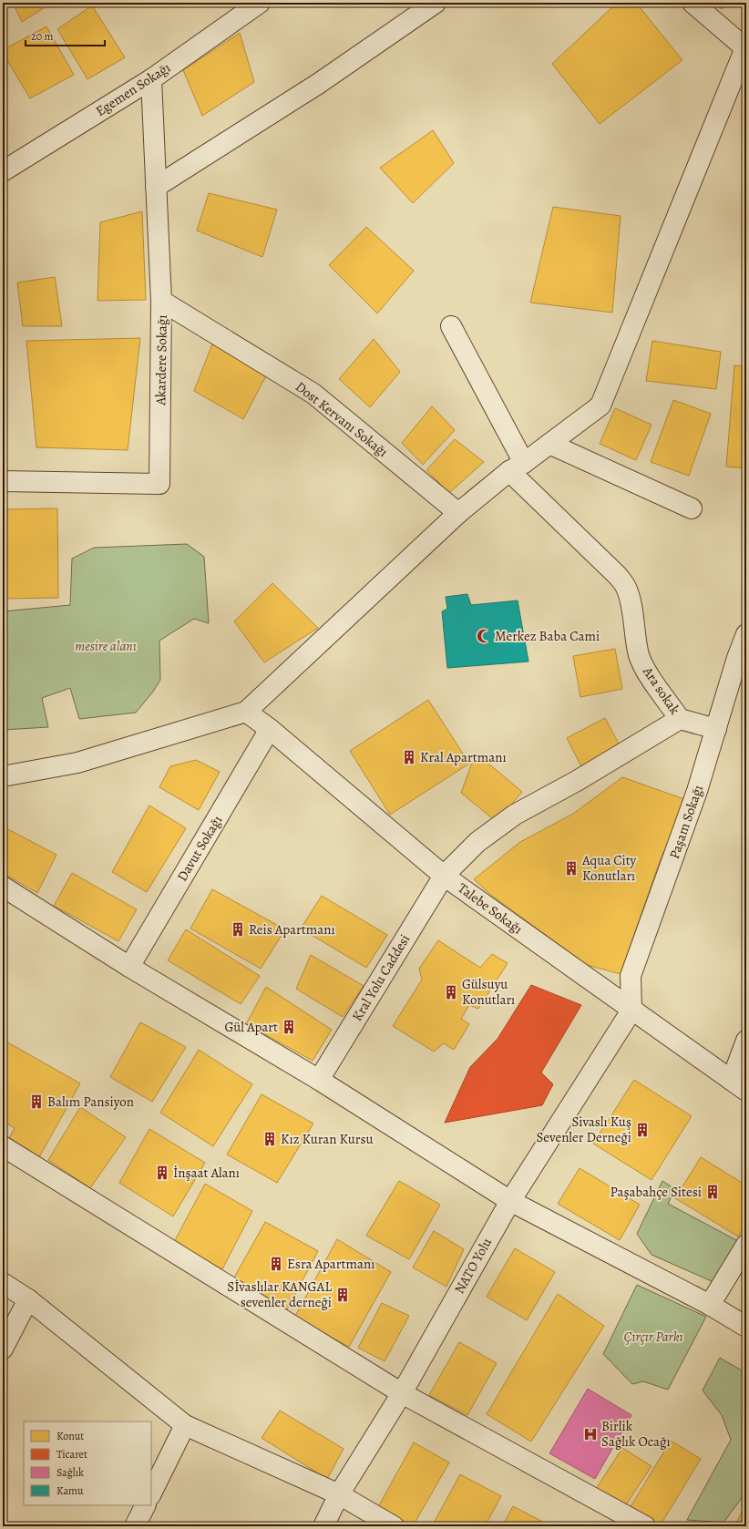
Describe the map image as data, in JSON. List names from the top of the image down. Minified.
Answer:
{"streets":{"street":["Egemen Sokağı","Akardere Sokağı","Dost Kervanı Sokağı","Ara sokak","Paşam Sokağı","Davut Sokağı","Talebe Sokağı","Kral Yolu Caddesi","NATO Yolu"]},"crossings":[["Egemen Sokağı","Akardere Sokağı"],["Akardere Sokağı","Dost Kervanı Sokağı"],["Ara sokak","Talebe Sokağı"],["Ara sokak","Kral Yolu Caddesi"],["Paşam Sokağı","Talebe Sokağı"],["Paşam Sokağı","NATO Yolu"],["Davut Sokağı","Talebe Sokağı"],["Talebe Sokağı","Kral Yolu Caddesi"],["Talebe Sokağı","NATO Yolu"]],"parks":["mesire alanı","Çırçır Parkı"],"places":{"mosque":["Merkez Baba Cami"],"building":["Kral Apartmanı","Aqua City Konutları","Reis Apartmanı","Gülsuyu Konutları","Gül Apart","Balım Pansiyon","Sivaslı Kuş Sevenler Derneği","Kız Kuran Kursu","İnşaat Alanı","Paşabahçe Sitesi","Esra Apartmanı","Sİvaslılar KANGAL sevenler derneği"],"hospital":["Birlik Sağlık Ocağı"]},"legend":["Konut","Ticaret","Sağlık","Kamu"],"scale_bar":"20 m"}
